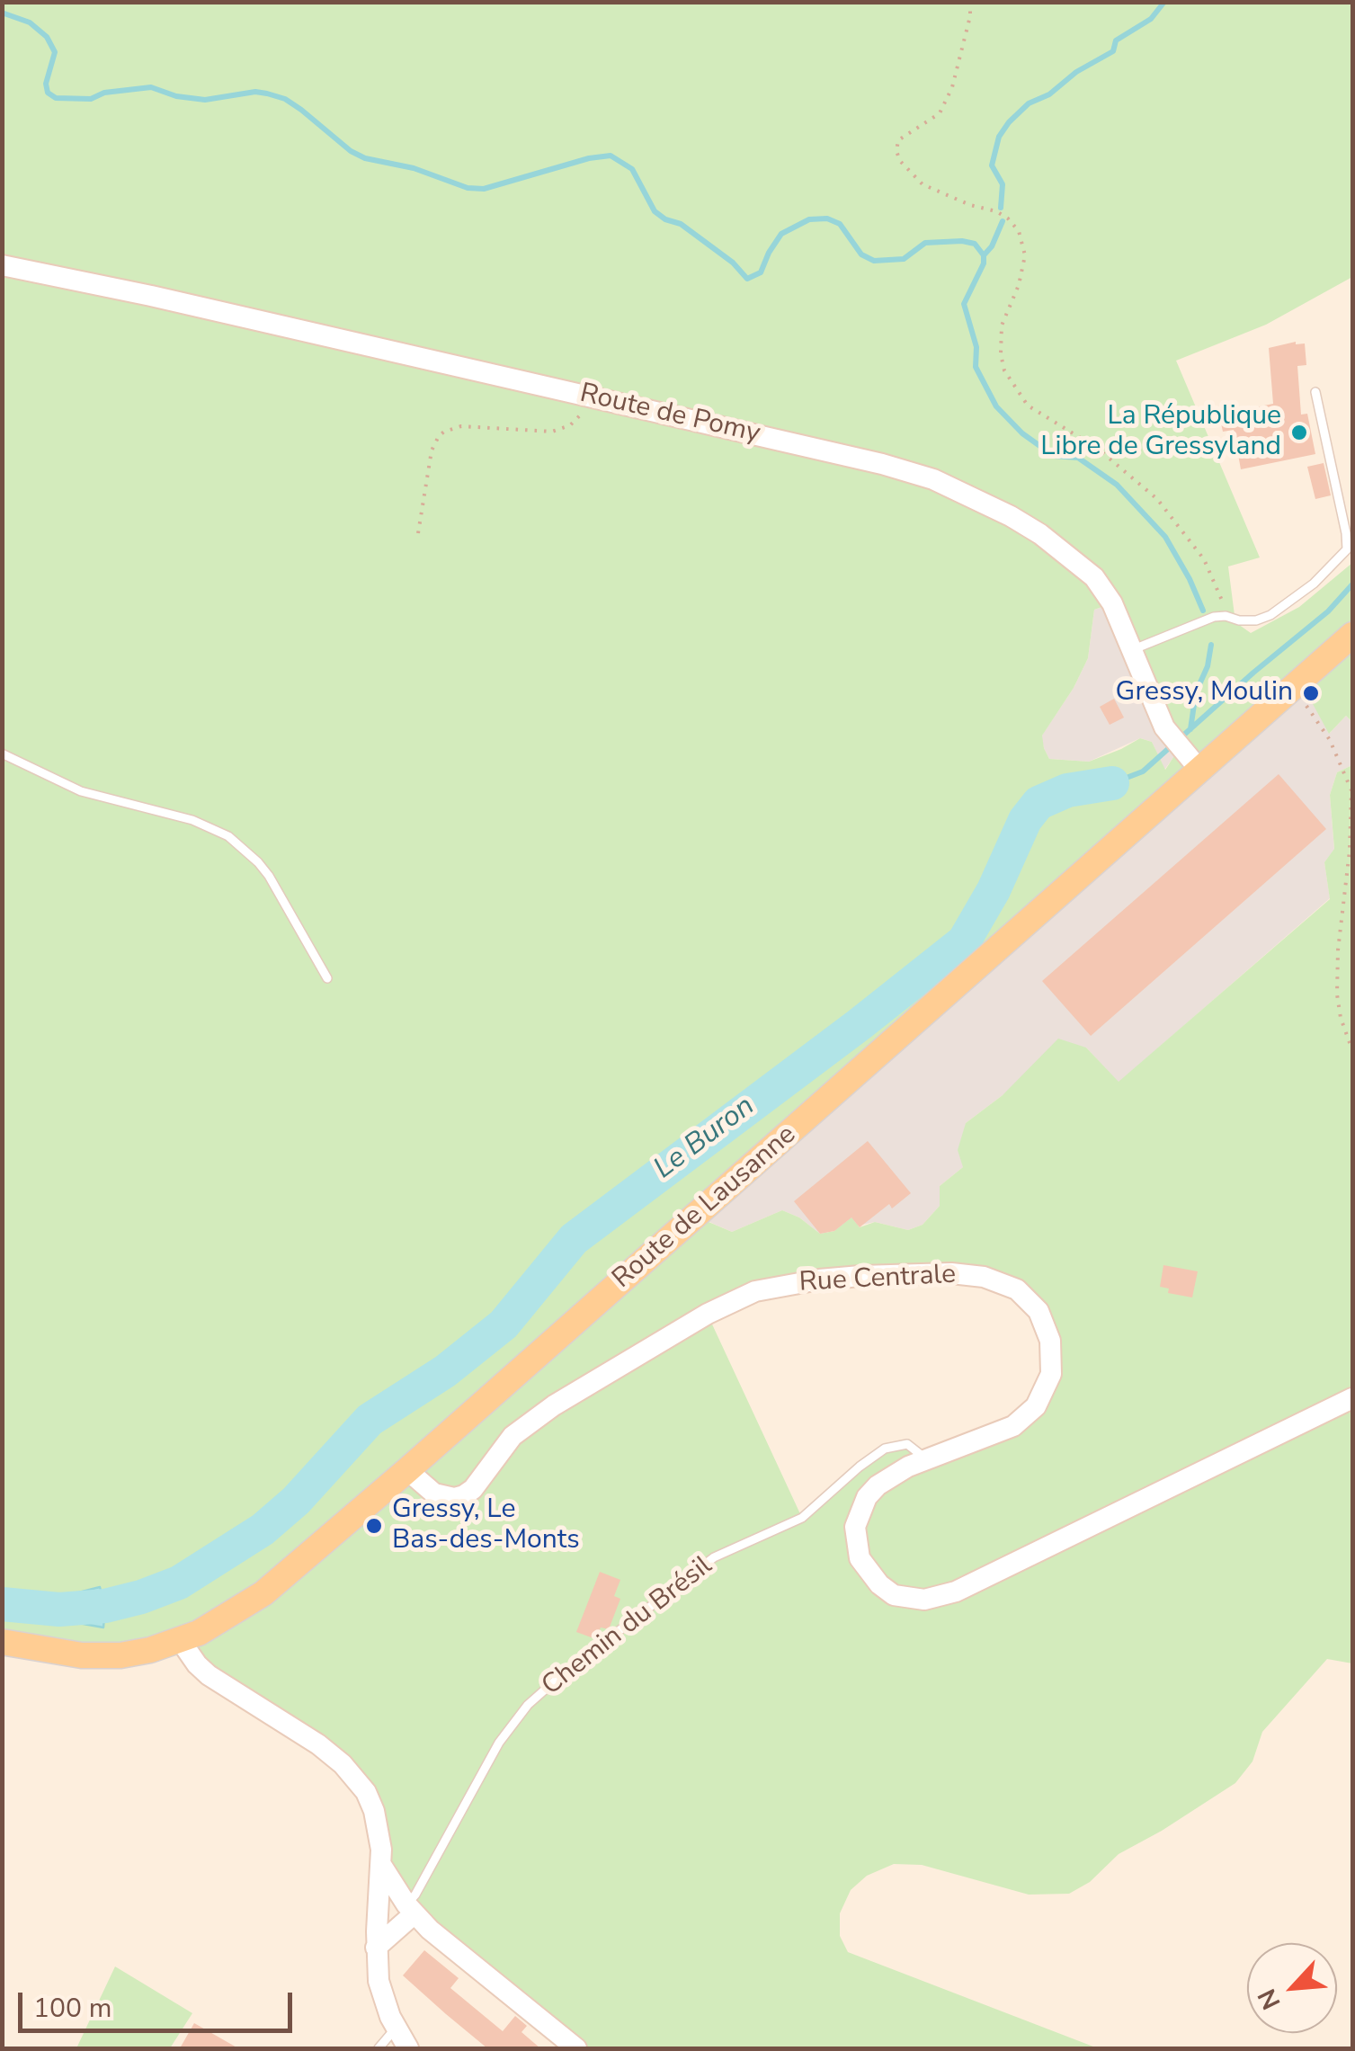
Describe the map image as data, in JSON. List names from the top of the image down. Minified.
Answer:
{"streets":{"main road":["Route de Lausanne"],"street":["Route de Pomy","Rue Centrale"],"lane":["Chemin du Brésil"]},"crossings":[["Route de Pomy","Route de Lausanne"],["Route de Lausanne","Rue Centrale"],["Rue Centrale","Chemin du Brésil"]],"water":["Le Buron"],"places":["La République Libre de Gressyland","Gressy, Moulin","Gressy, Le Bas-des-Monts"],"scale_bar":"100 m","north":"bottom left"}
